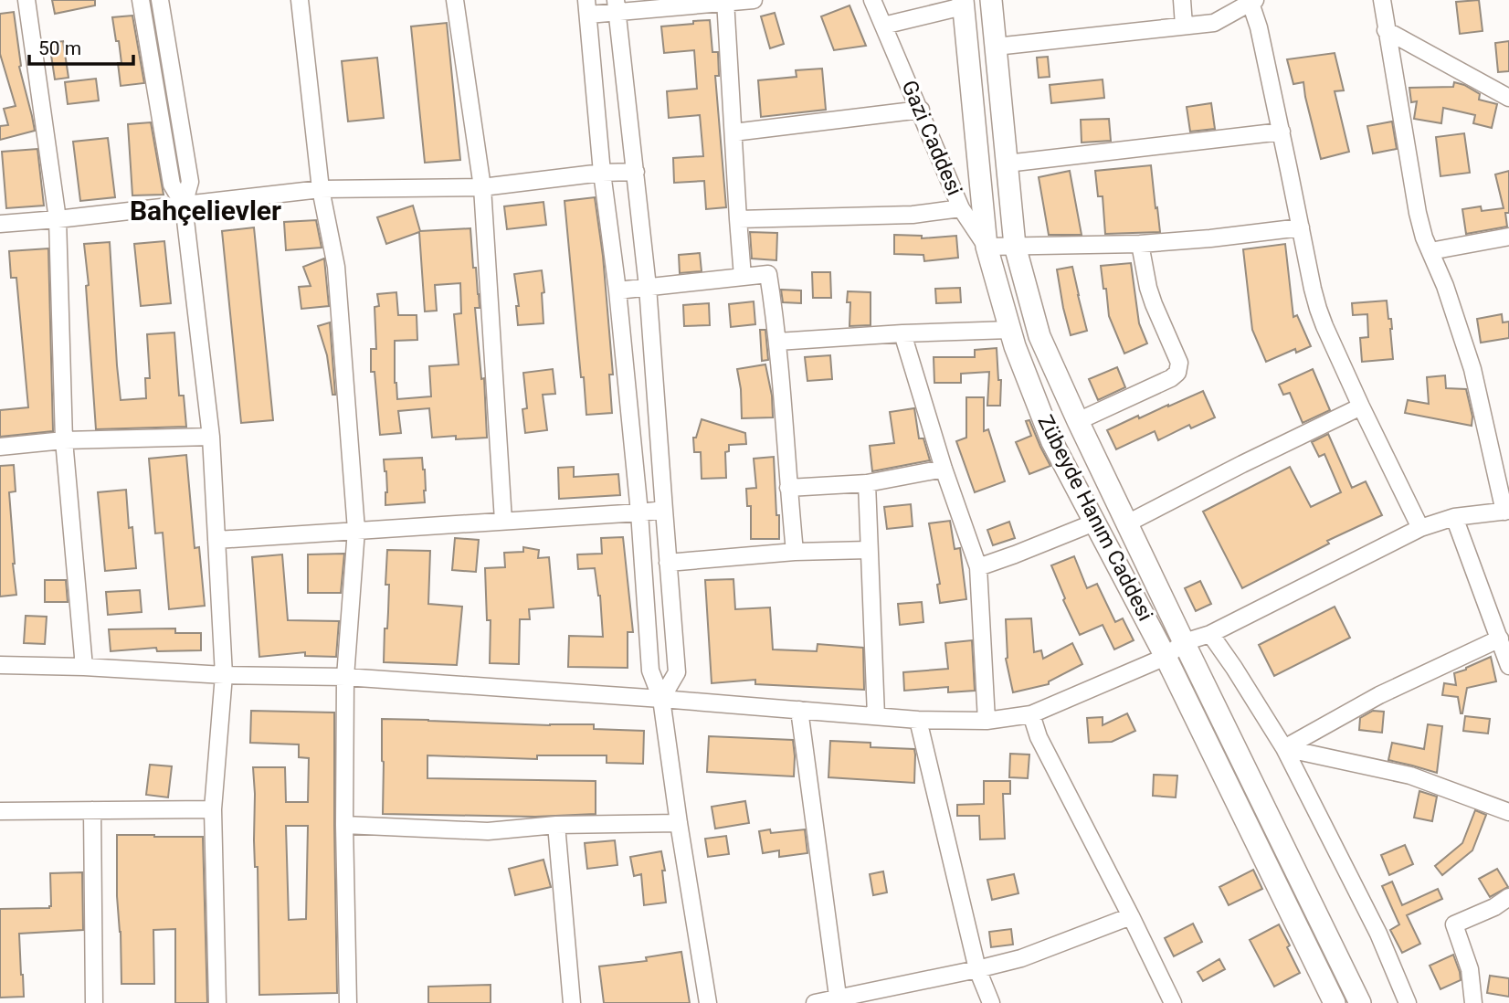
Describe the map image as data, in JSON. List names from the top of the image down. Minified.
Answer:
{"streets":{"main road":["Zübeyde Hanım Caddesi"],"street":["Gazi Caddesi"]},"crossings":[["Gazi Caddesi","Zübeyde Hanım Caddesi"]],"districts":["Bahçelievler"],"scale_bar":"50 m"}
